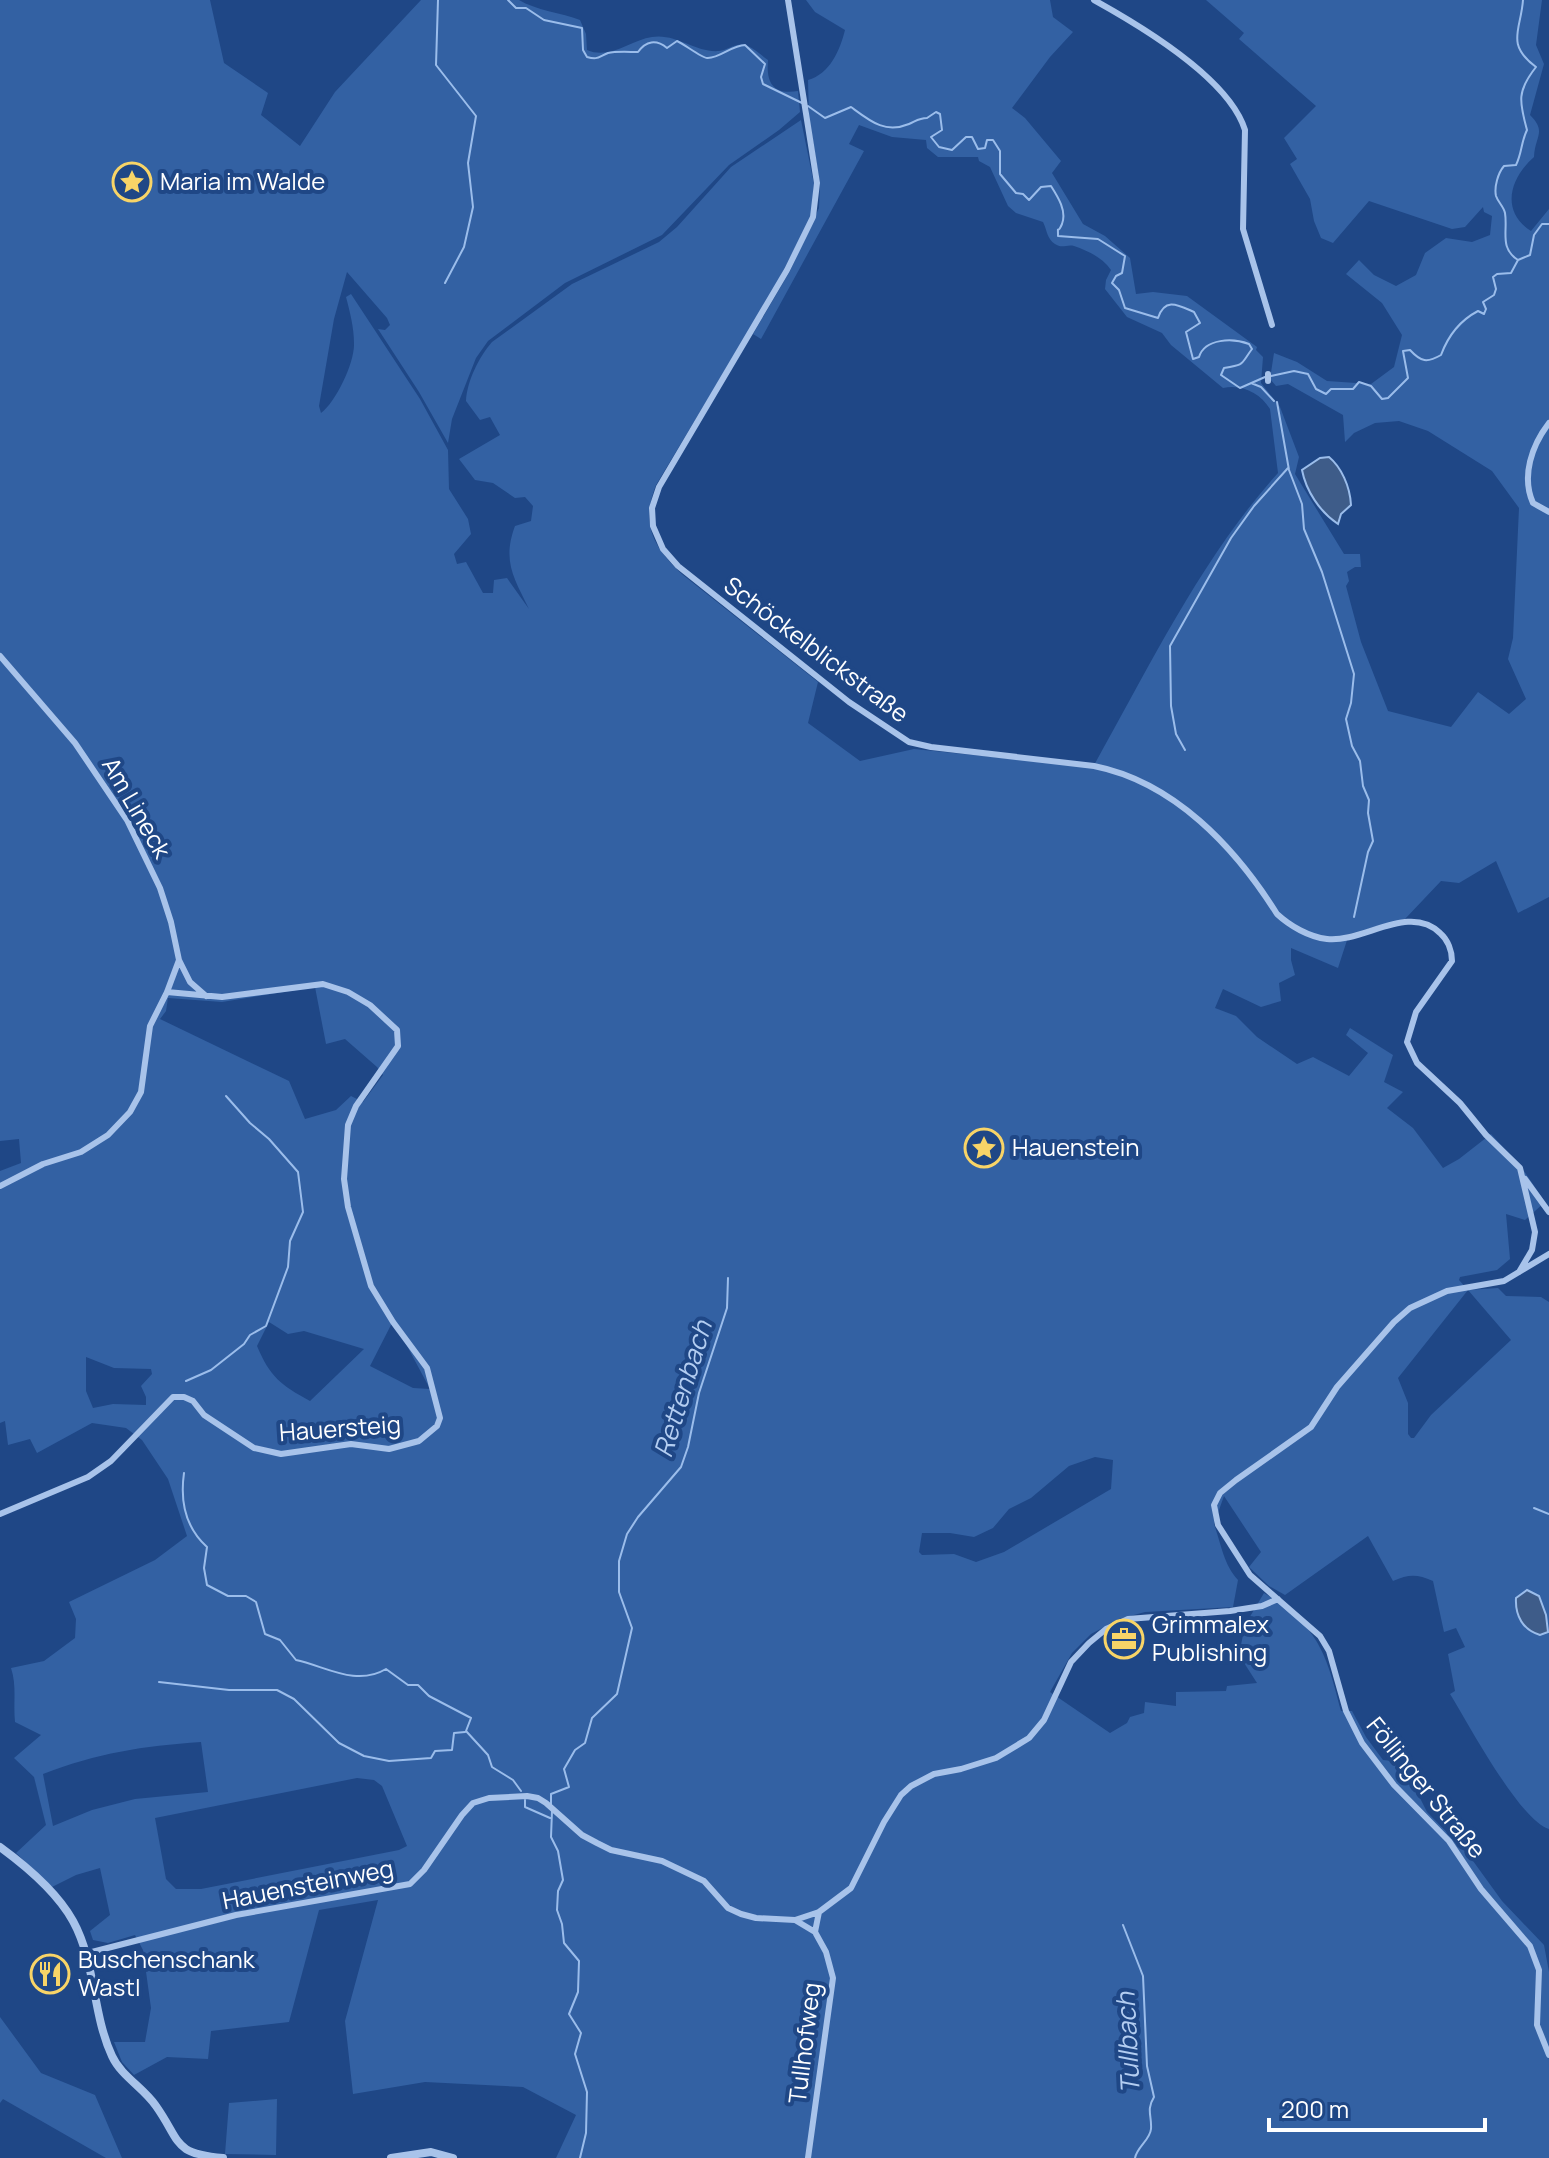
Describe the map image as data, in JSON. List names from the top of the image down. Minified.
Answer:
{"streets":{"street":["Schöckelblickstraße","Am Lineck","Hauersteig","Föllinger Straße","Hauensteinweg","Tullhofweg"]},"crossings":[["Am Lineck","Hauersteig"],["Hauensteinweg","Tullhofweg"]],"water":["Rettenbach","Tullbach"],"places":{"place":["Maria im Walde","Hauenstein"],"office":["Grimmalex Publishing"],"restaurant":["Buschenschank Wastl"]},"scale_bar":"200 m"}
